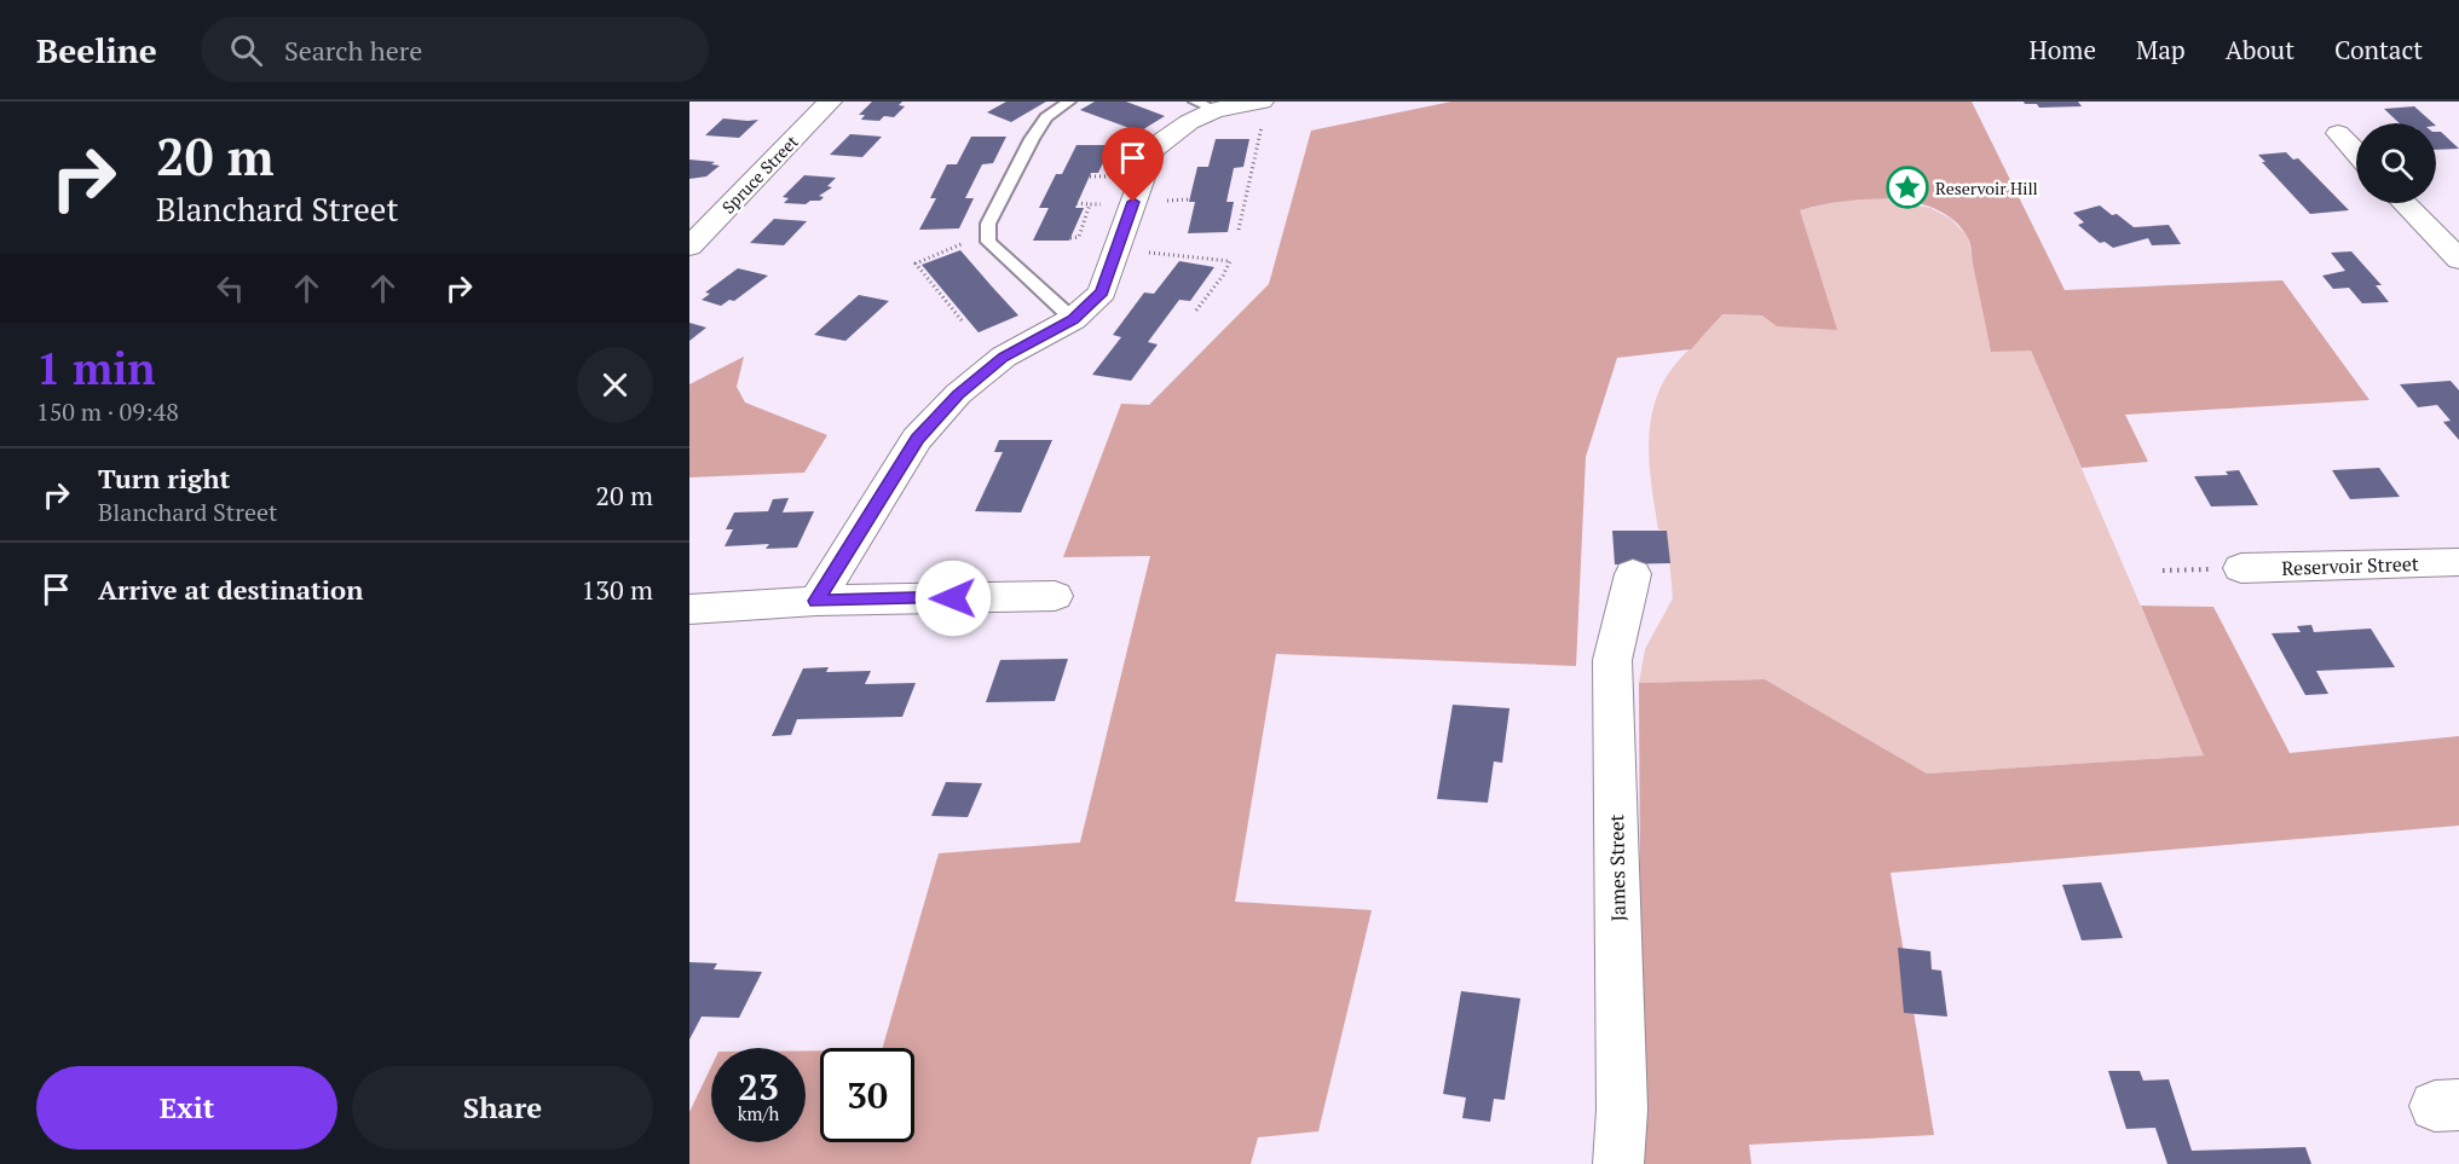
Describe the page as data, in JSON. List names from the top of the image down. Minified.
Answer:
{"streets":{"street":["Spruce Street","Reservoir Street","James Street"]},"places":{"place":["Reservoir Hill"]},"page":{"header":"Beeline","search":"Search here","nav":["Home","Map","About","Contact"],"turn":["20 m","Blanchard Street"],"heading":["1 min","150 m · 09:48"],"list":[{"name":"Turn right","note":"Blanchard Street","value":"20 m"},{"name":"Arrive at destination","value":"130 m"}],"speed":"23 km/h","limit":"30","buttons":["Exit","Share"]}}
